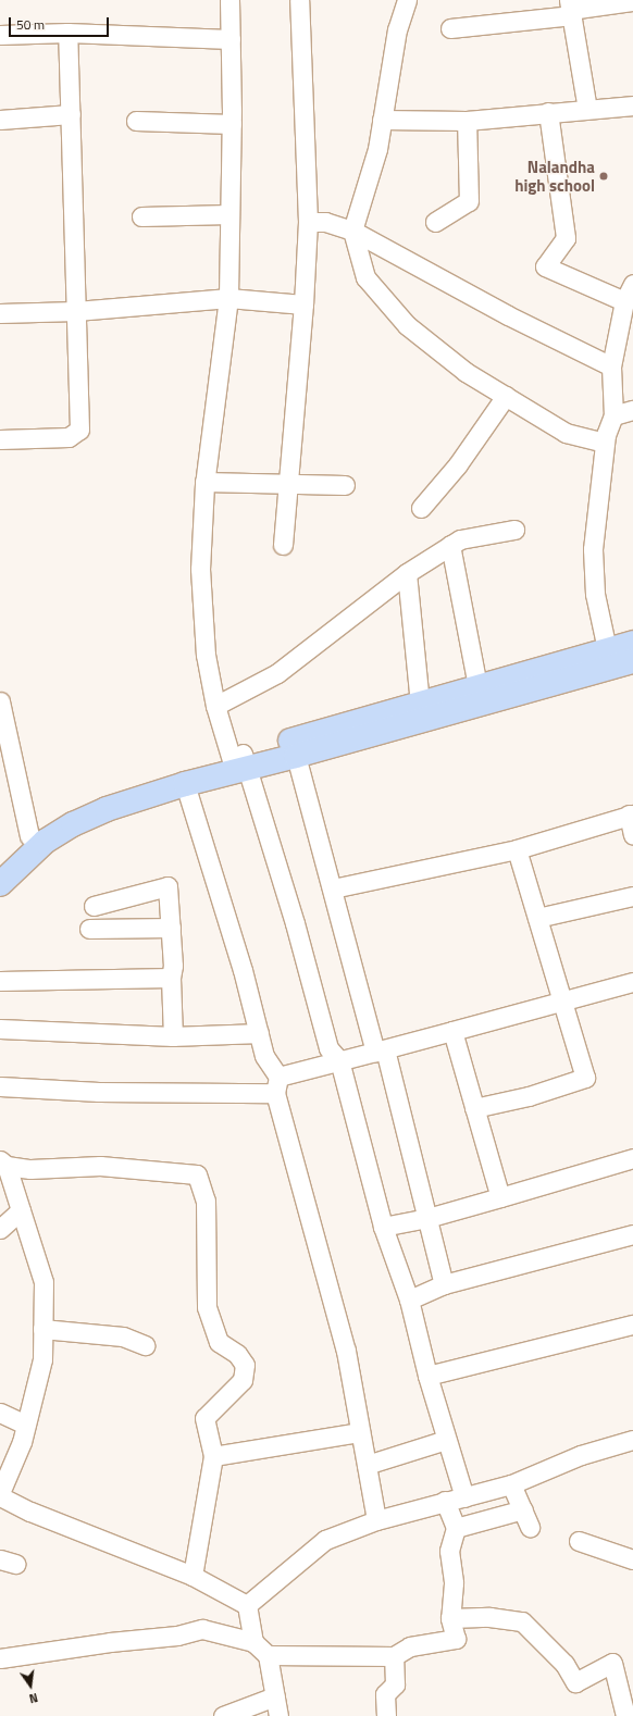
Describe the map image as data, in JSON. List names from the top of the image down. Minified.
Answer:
{"places":["Nalandha high school"],"scale_bar":"50 m","north":"bottom"}
